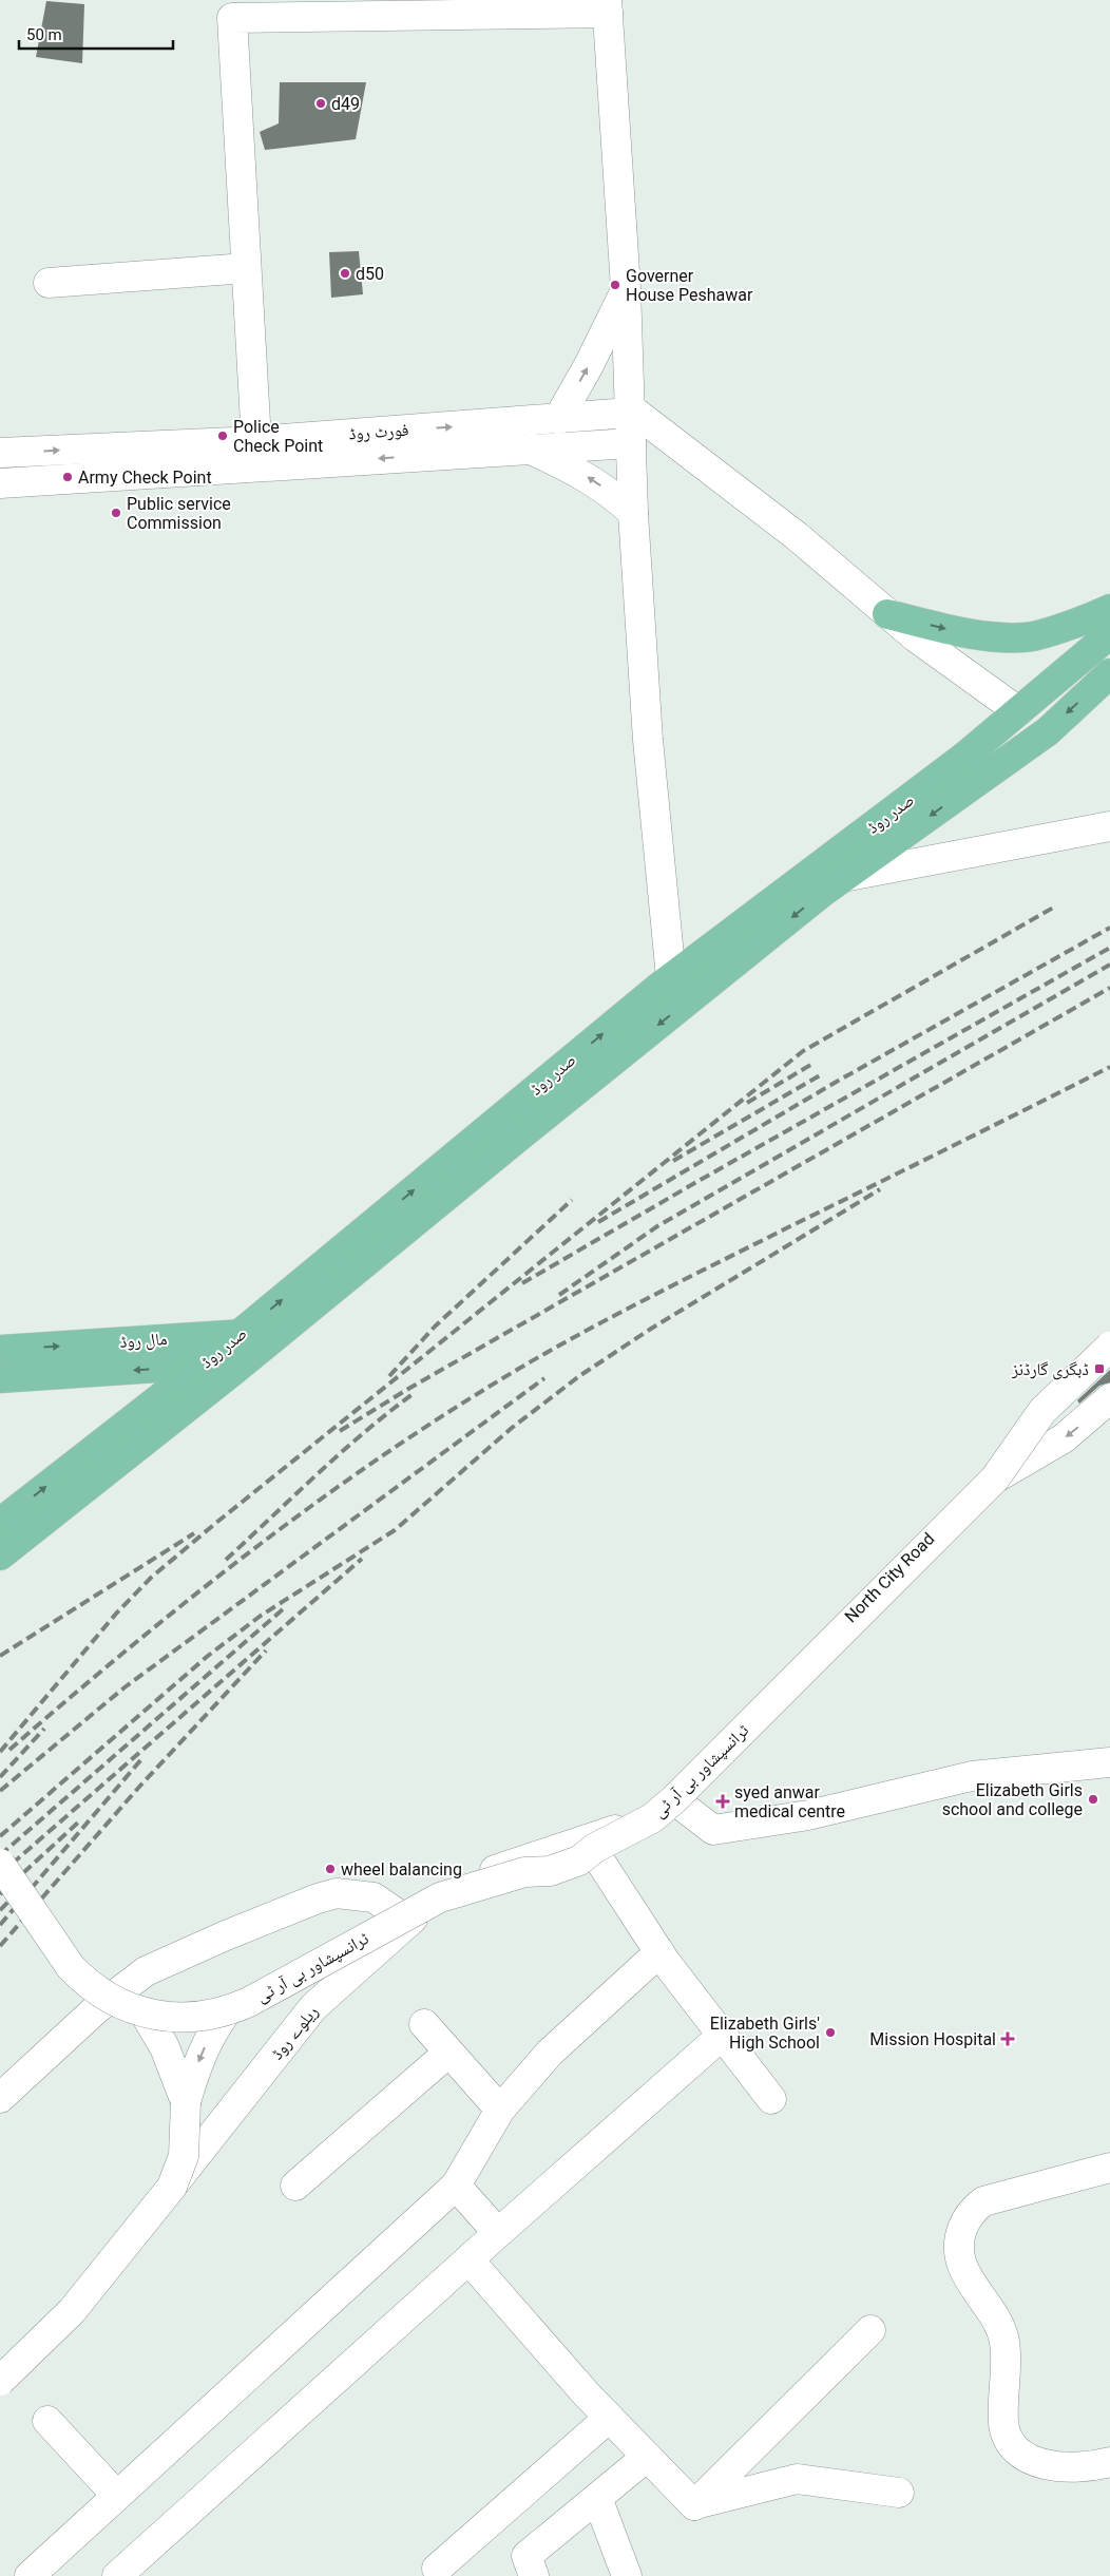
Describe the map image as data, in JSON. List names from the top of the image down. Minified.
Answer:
{"streets":{"main road":["صدر روڈ","مال روڈ"],"street":["فورٹ روڈ","North City Road","ٹرانسپشاور بی آر ٹی","ریلوے روڈ"]},"crossings":[["صدر روڈ","مال روڈ"],["North City Road","ریلوے روڈ"],["ٹرانسپشاور بی آر ٹی","ریلوے روڈ"]],"places":{"other":["d49","d50","Governer House Peshawar","Police Check Point","Army Check Point","Public service Commission","Elizabeth Girls school and college","wheel balancing","Elizabeth Girls' High School"],"transit":["ڈبگری گارڈنز"],"health":["syed anwar medical centre","Mission Hospital"]},"scale_bar":"50 m"}
